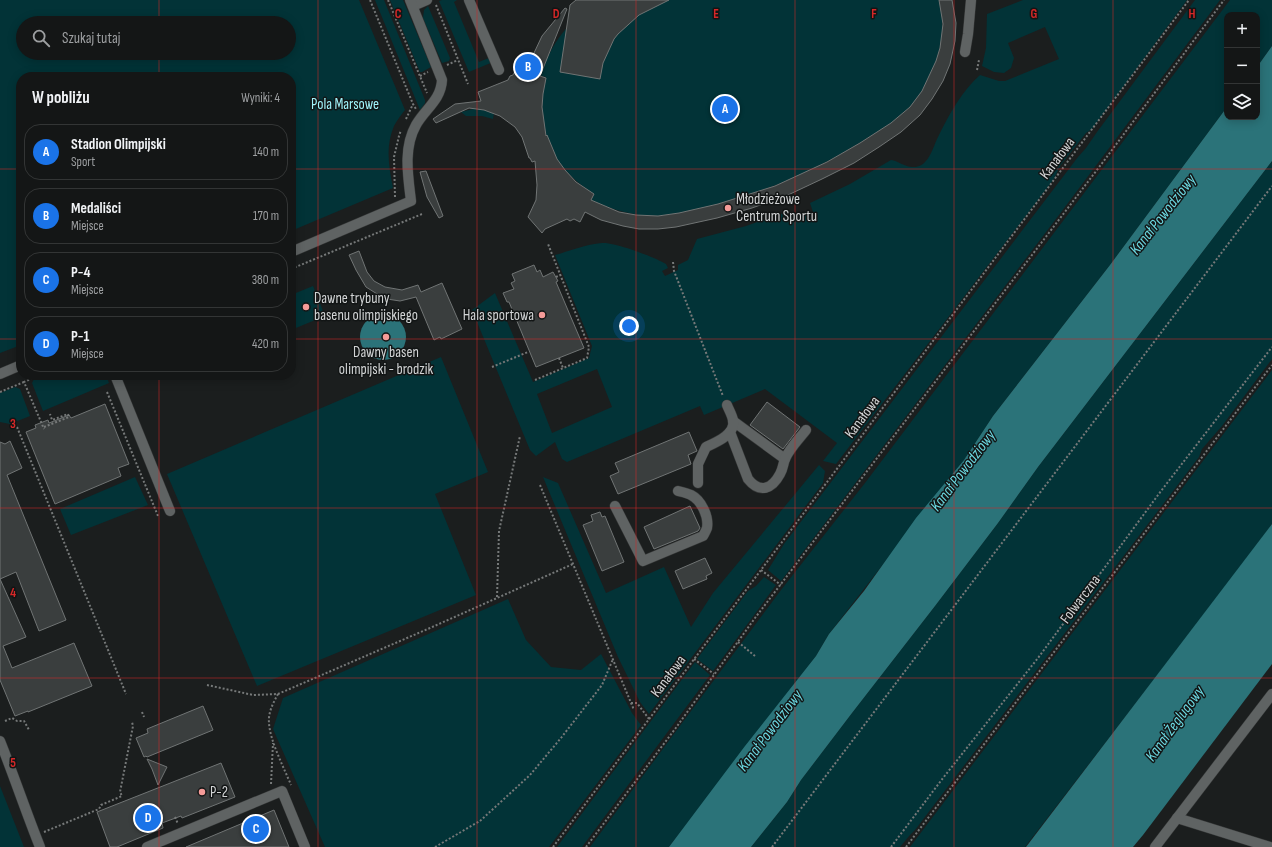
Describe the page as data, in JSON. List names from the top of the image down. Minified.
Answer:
{"streets":{"path":["Kanałowa","Folwarczna"]},"water":["Kanał Powodziowy","Kanał Żeglugowy"],"parks":["Pola Marsowe"],"places":["Młodzieżowe Centrum Sportu","Dawne trybuny basenu olimpijskiego","Hala sportowa","Dawny basen olimpijski - brodzik","P-2"],"page":{"map_buttons":["+","−"],"search":"Szukaj tutaj","pins":["B","A","D","C"],"heading":["W pobliżu","Wyniki: 4"],"list":[{"mark":"A","name":"Stadion Olimpijski","note":"Sport","value":"140 m"},{"mark":"B","name":"Medaliści","note":"Miejsce","value":"170 m"},{"mark":"C","name":"P-4","note":"Miejsce","value":"380 m"},{"mark":"D","name":"P-1","note":"Miejsce","value":"420 m"}]},"grid":{"columns":["C","D","E","F","G","H"],"rows":["3","4","5"]}}
